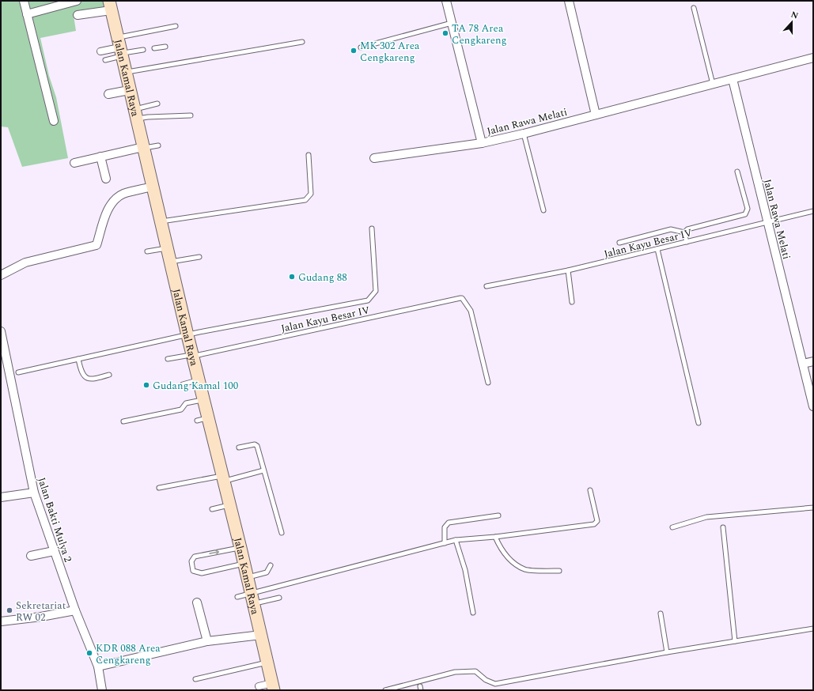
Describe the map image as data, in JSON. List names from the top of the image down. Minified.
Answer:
{"streets":{"main road":["Jalan Kamal Raya"],"street":["Jalan Rawa Melati","Jalan Bakti Mulya 2"],"lane":["Jalan Kayu Besar IV"]},"crossings":[["Jalan Kamal Raya","Jalan Kayu Besar IV"],["Jalan Rawa Melati","Jalan Kayu Besar IV"]],"places":["TA 78 Area Cengkareng","MK 302 Area Cengkareng","Gudang 88","Gudang Kamal 100","Sekretariat RW 02","KDR 088 Area Cengkareng"],"north":"top"}
